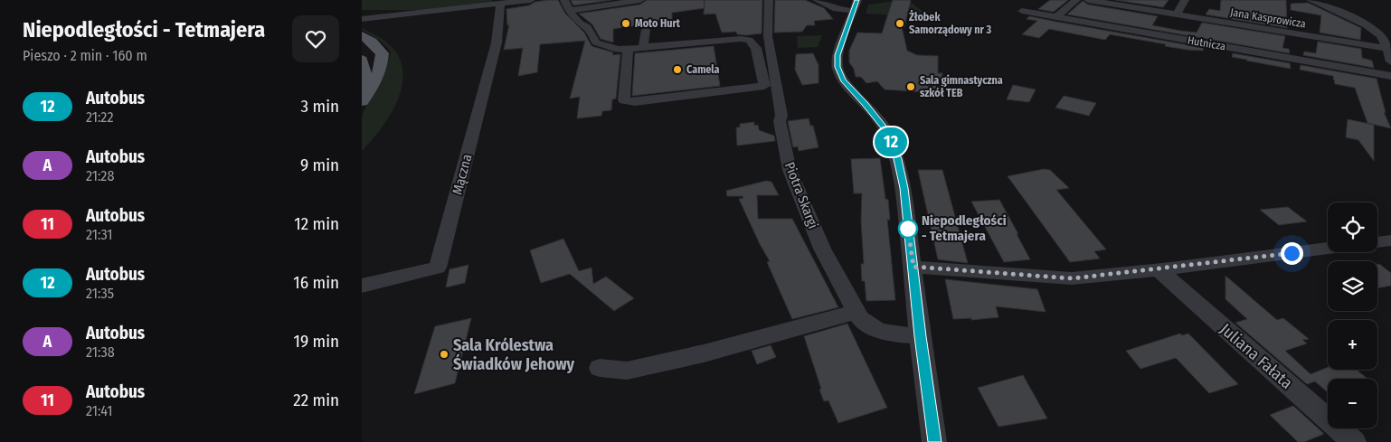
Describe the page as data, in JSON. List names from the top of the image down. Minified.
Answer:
{"streets":{"street":["Jana Kasprowicza","Hutnicza","Mączna","Piotra Skargi","Juliana Fałata"]},"places":["Moto Hurt","Żłobek Samorządowy nr 3","Camela","Sala gimnastyczna szkół TEB","Niepodległości - Tetmajera","Sala Królestwa Świadków Jehowy"],"lines":["bus line 12"],"page":{"heading":["Niepodległości - Tetmajera","Pieszo · 2 min · 160 m"],"on_map":"12","list":[{"mark":"12","name":"Autobus","note":"21:22","value":"3 min"},{"mark":"A","name":"Autobus","note":"21:28","value":"9 min"},{"mark":"11","name":"Autobus","note":"21:31","value":"12 min"},{"mark":"12","name":"Autobus","note":"21:35","value":"16 min"},{"mark":"A","name":"Autobus","note":"21:38","value":"19 min"},{"mark":"11","name":"Autobus","note":"21:41","value":"22 min"}],"map_buttons":["+","−"]}}
